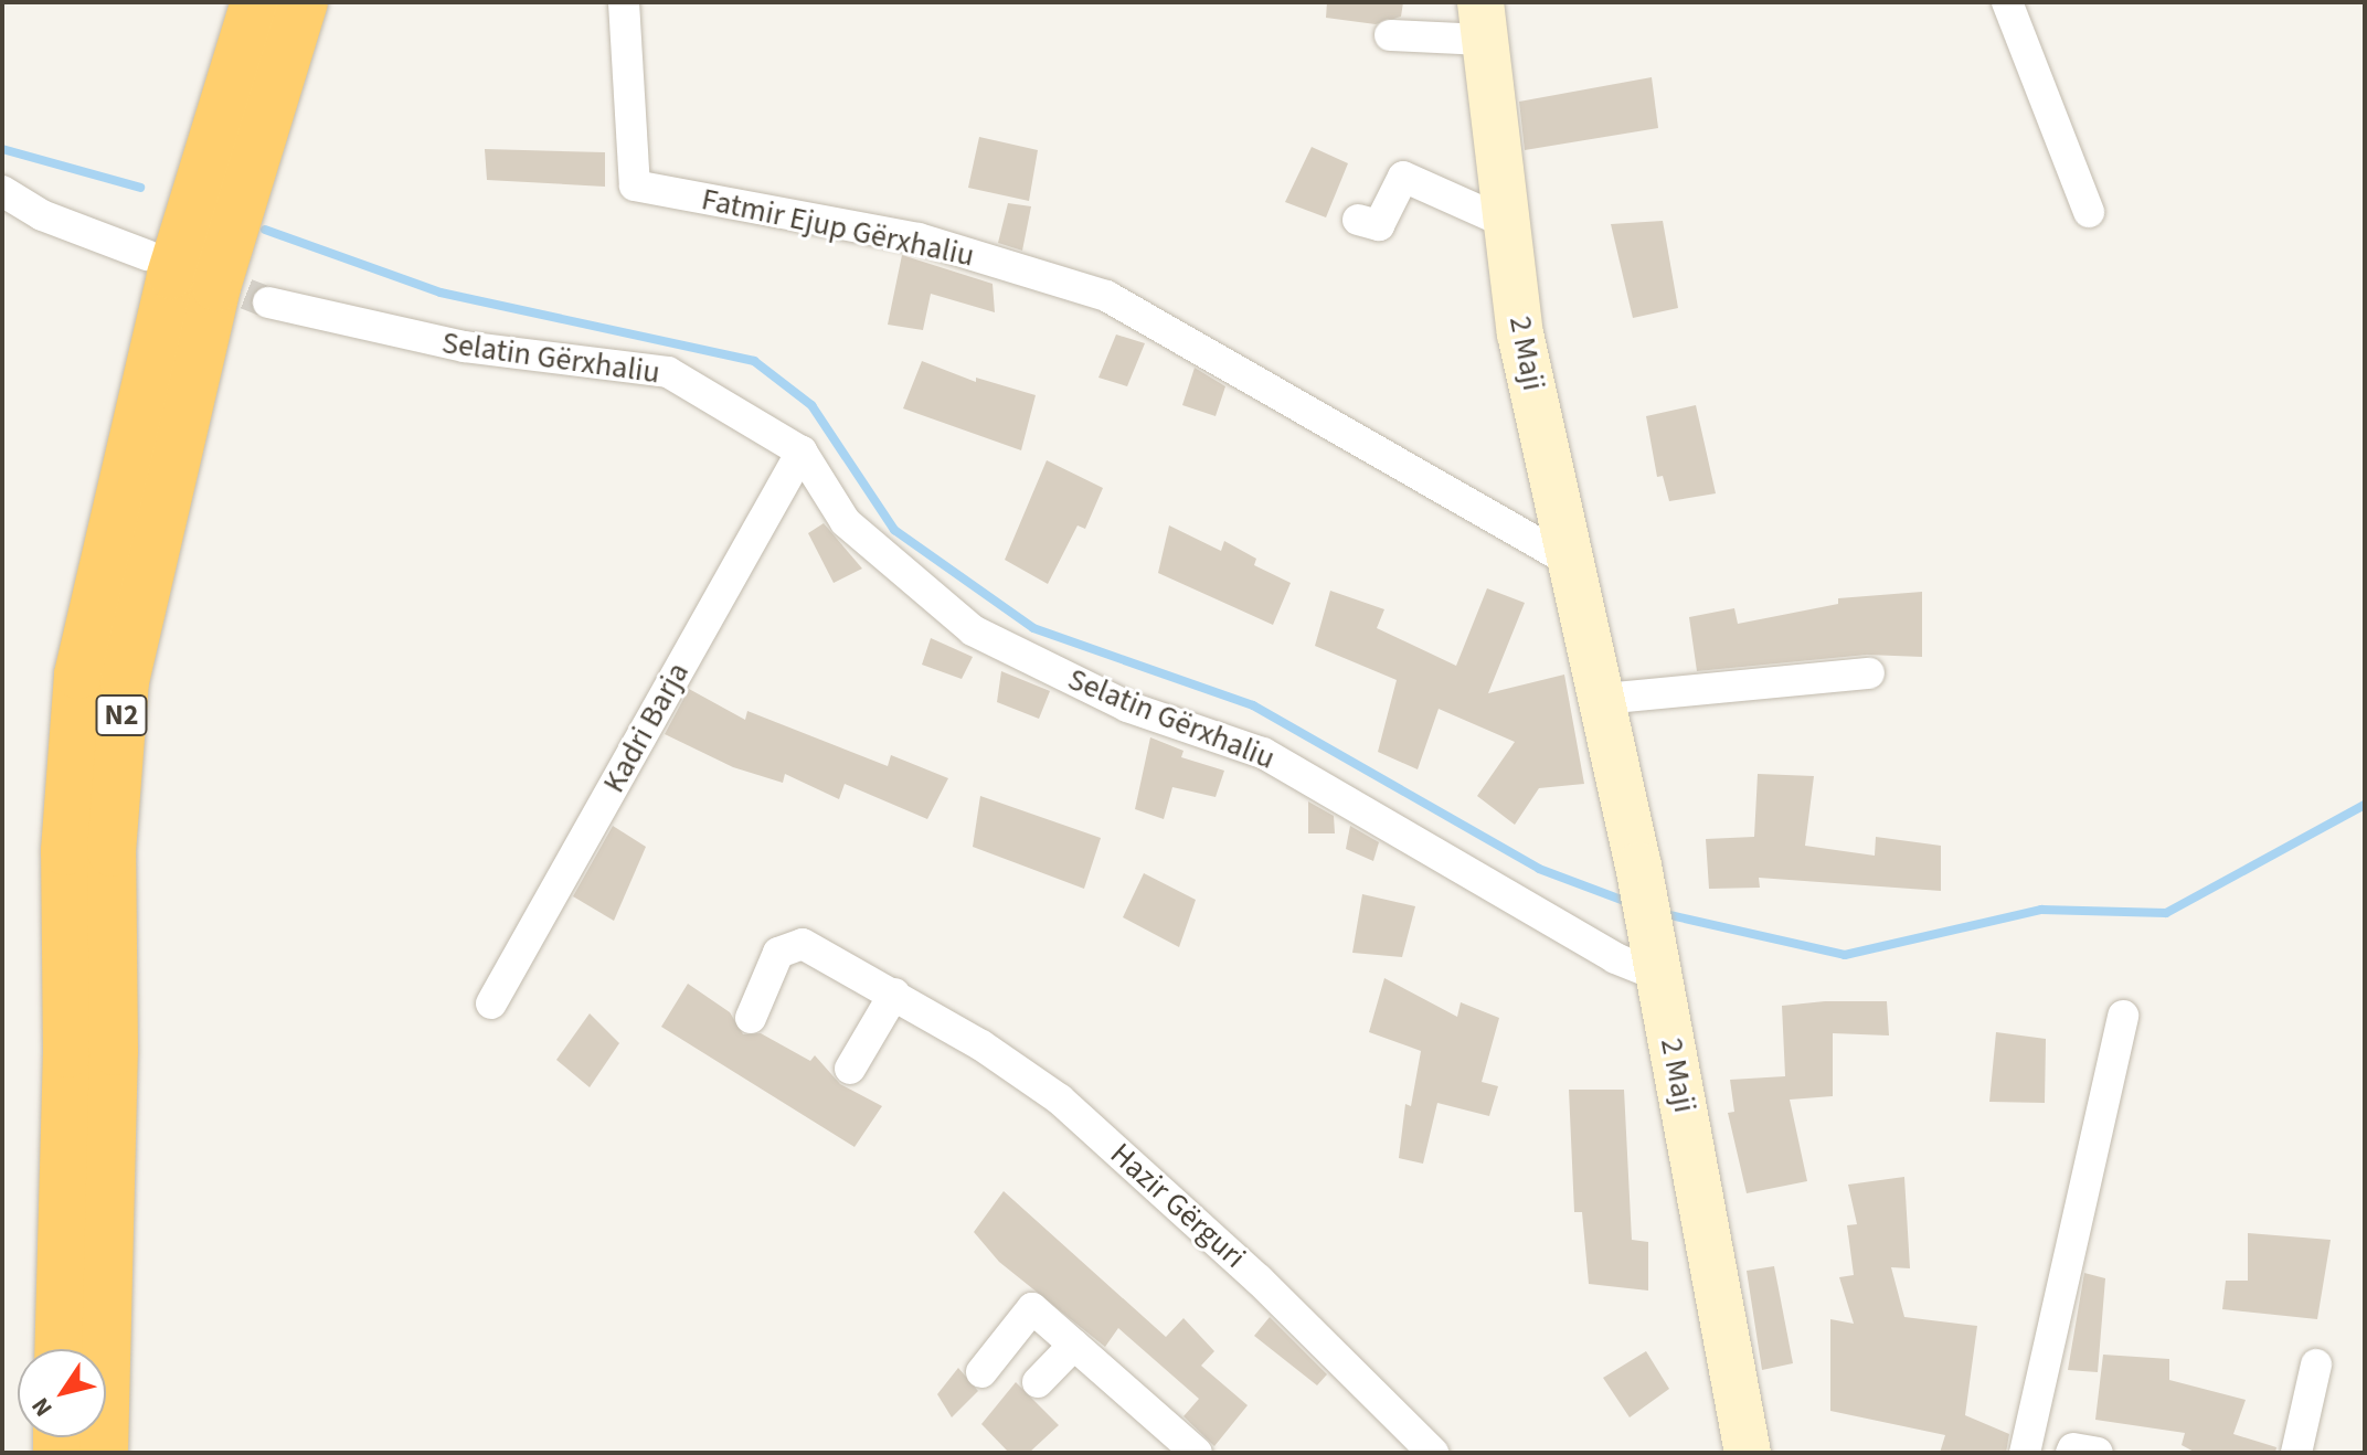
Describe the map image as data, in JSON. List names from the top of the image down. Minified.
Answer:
{"streets":{"highway":["N2"],"street":["Fatmir Ejup Gërxhaliu","2 Maji","Selatin Gërxhaliu","Kadri Barja","Hazir Gërguri"]},"crossings":[["Fatmir Ejup Gërxhaliu","2 Maji"],["2 Maji","Selatin Gërxhaliu"],["Selatin Gërxhaliu","Kadri Barja"]],"north":"bottom left"}
